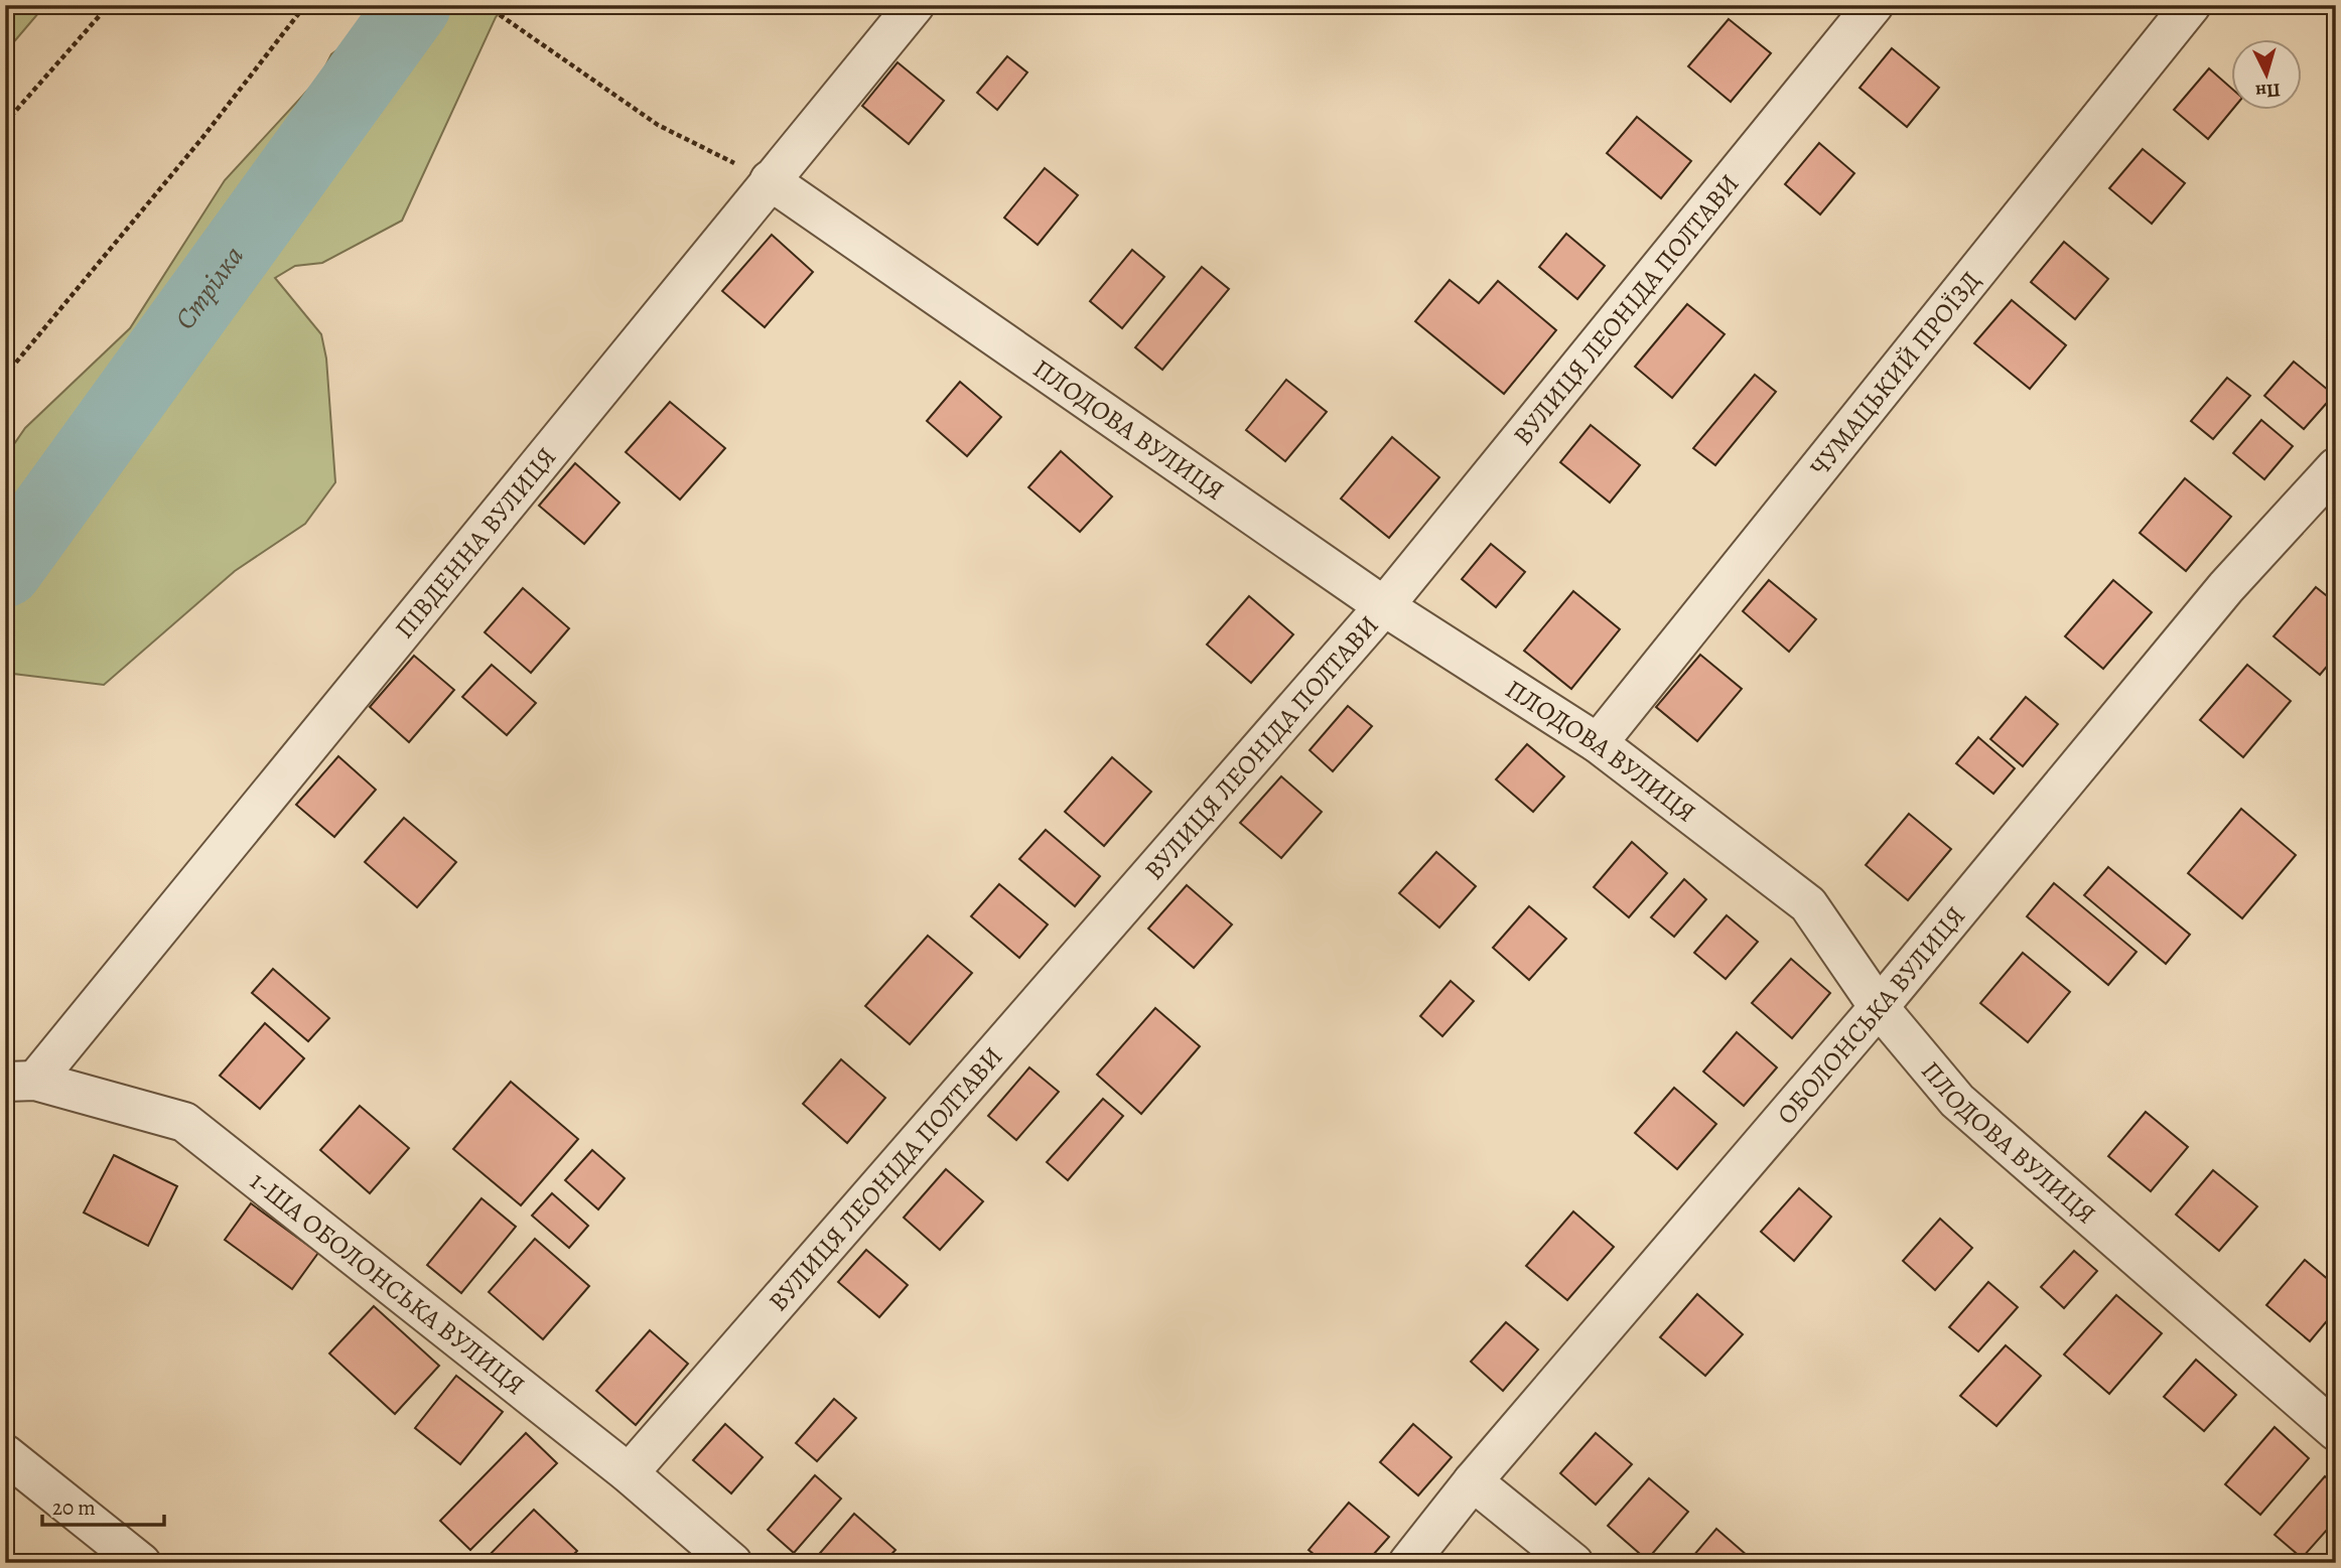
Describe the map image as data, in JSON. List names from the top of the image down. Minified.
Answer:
{"streets":{"street":["ВУЛИЦЯ ЛЕОНІДА ПОЛТАВИ","ЧУМАЦЬКИЙ ПРОЇЗД","ПЛОДОВА ВУЛИЦЯ","ПІВДЕННА ВУЛИЦЯ","ОБОЛОНСЬКА ВУЛИЦЯ","1-ША ОБОЛОНСЬКА ВУЛИЦЯ"]},"crossings":[["ВУЛИЦЯ ЛЕОНІДА ПОЛТАВИ","ПЛОДОВА ВУЛИЦЯ"],["ВУЛИЦЯ ЛЕОНІДА ПОЛТАВИ","1-ША ОБОЛОНСЬКА ВУЛИЦЯ"],["ЧУМАЦЬКИЙ ПРОЇЗД","ПЛОДОВА ВУЛИЦЯ"],["ПЛОДОВА ВУЛИЦЯ","ПІВДЕННА ВУЛИЦЯ"],["ПЛОДОВА ВУЛИЦЯ","ОБОЛОНСЬКА ВУЛИЦЯ"],["ПІВДЕННА ВУЛИЦЯ","1-ША ОБОЛОНСЬКА ВУЛИЦЯ"]],"water":["Стрілка"],"scale_bar":"20 m","north":"bottom"}
